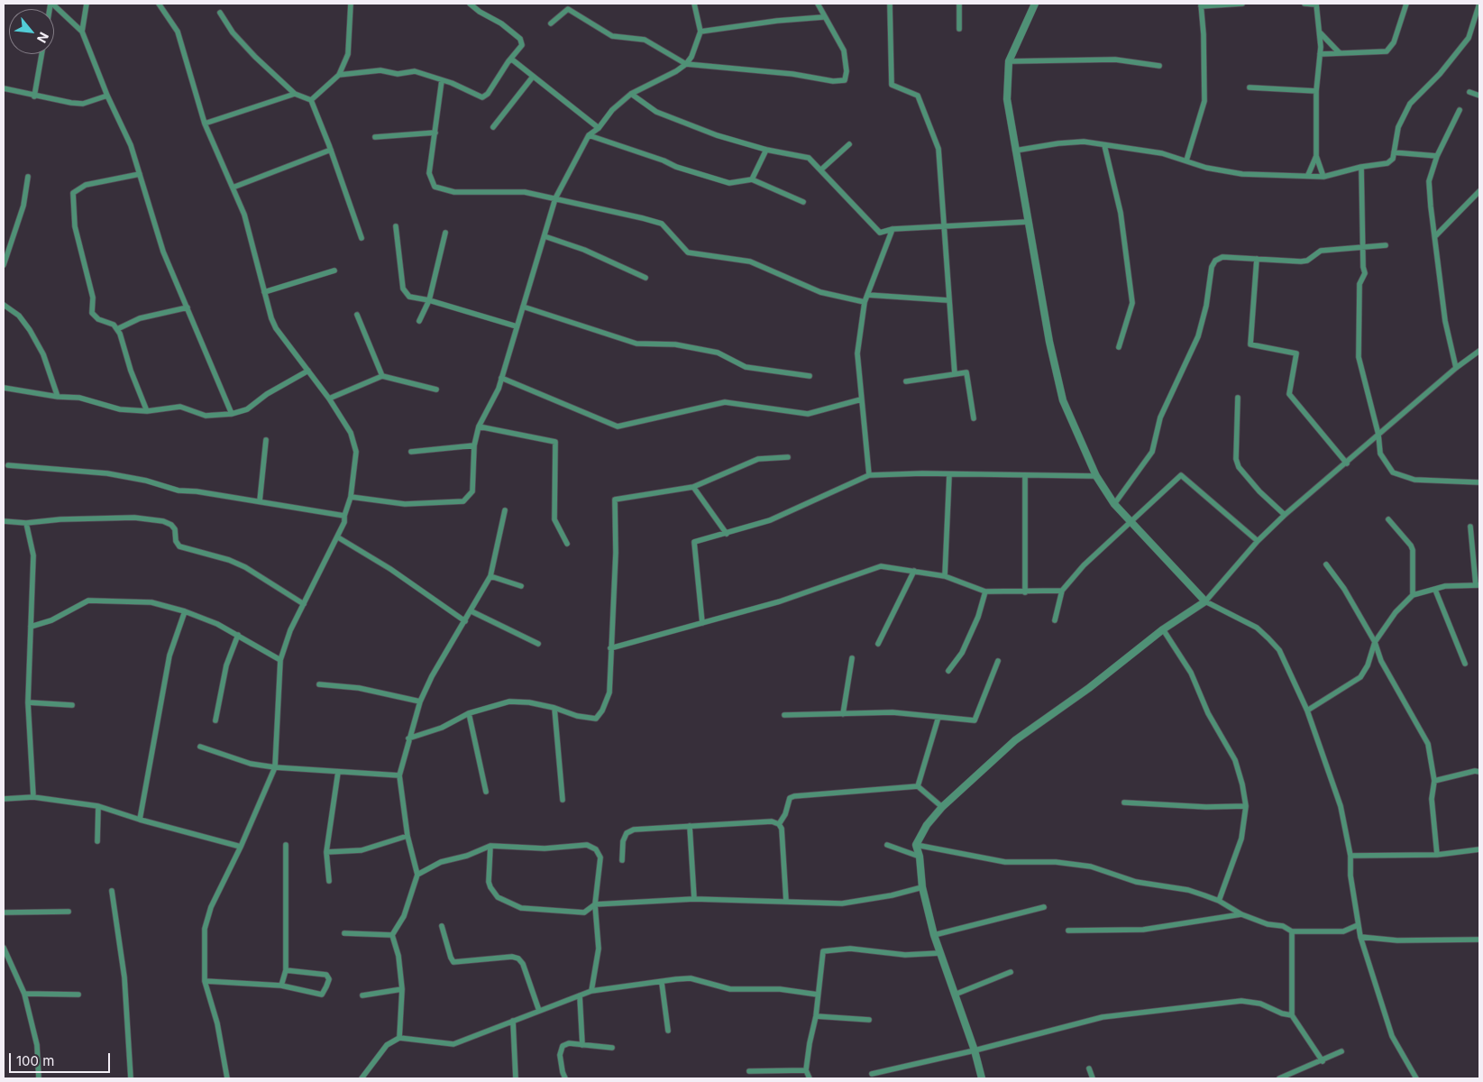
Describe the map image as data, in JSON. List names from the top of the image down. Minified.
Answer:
{"scale_bar":"100 m","north":"bottom right"}
